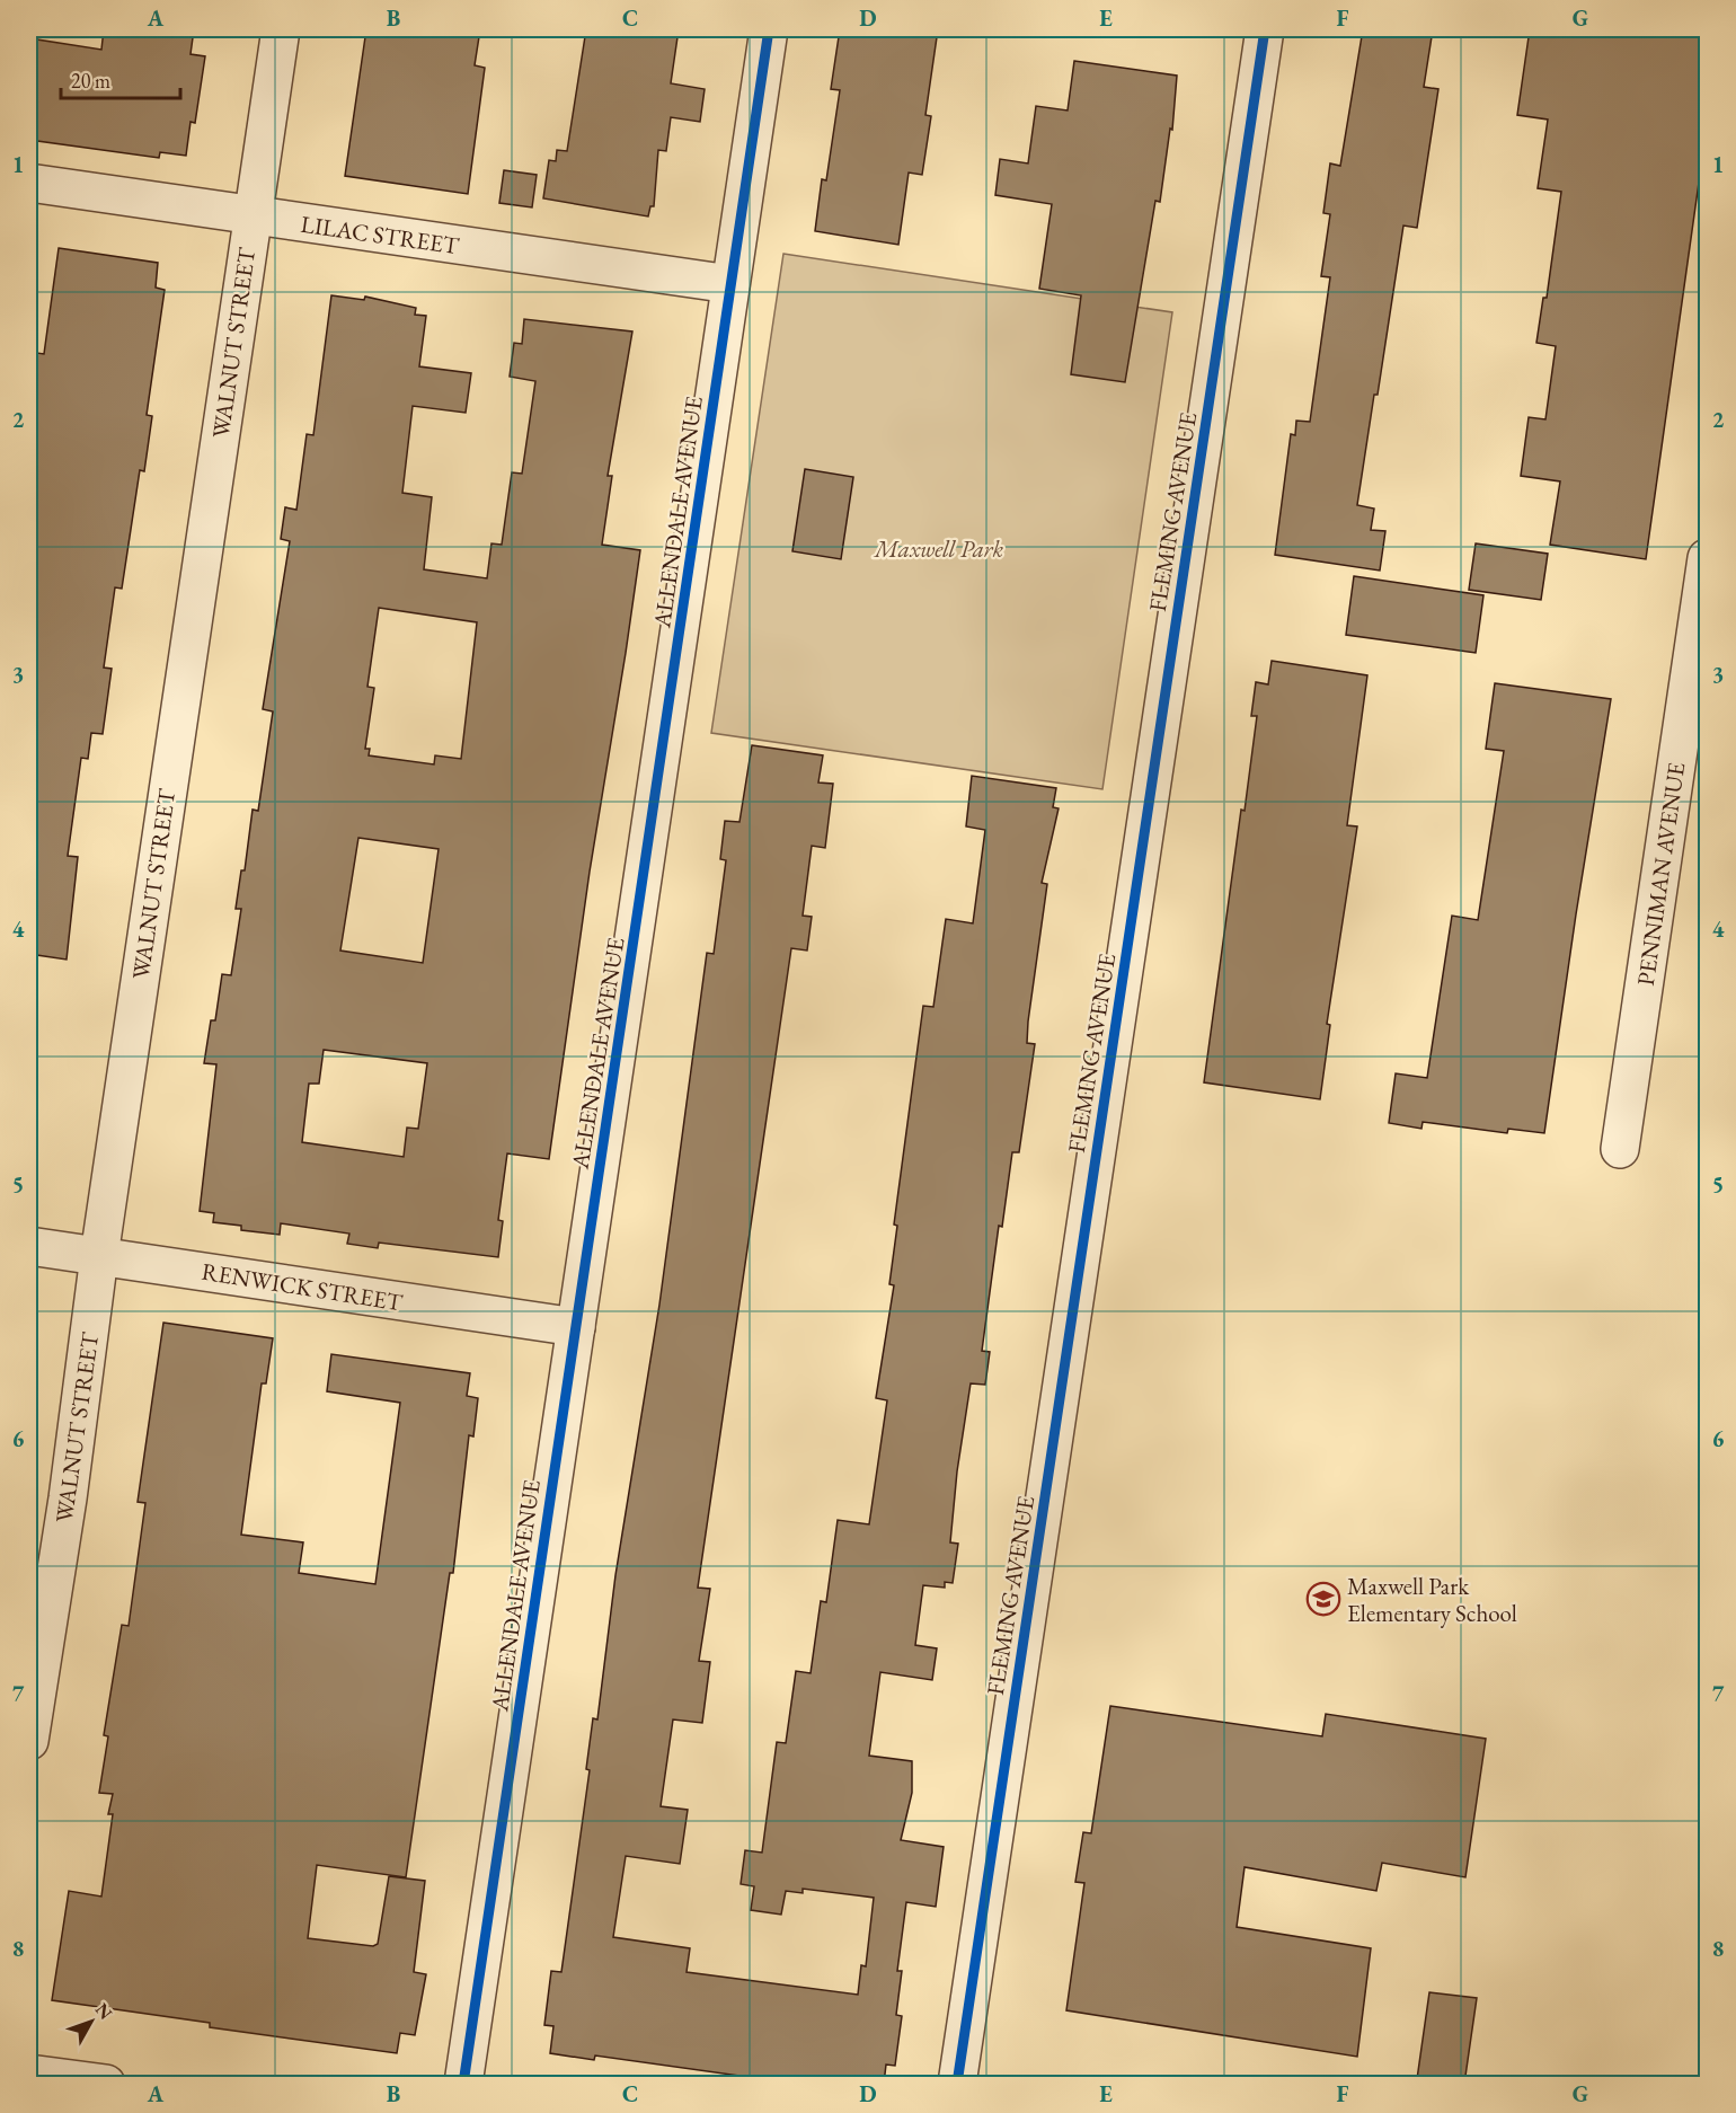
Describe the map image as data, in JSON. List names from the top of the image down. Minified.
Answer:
{"streets":{"street":["LILAC STREET","WALNUT STREET","ALLENDALE AVENUE","FLEMING AVENUE","PENNIMAN AVENUE","RENWICK STREET"]},"crossings":[["LILAC STREET","WALNUT STREET"],["LILAC STREET","ALLENDALE AVENUE"],["WALNUT STREET","RENWICK STREET"],["ALLENDALE AVENUE","RENWICK STREET"]],"parks":["Maxwell Park"],"places":{"school or university":["Maxwell Park Elementary School"]},"scale_bar":"20 m","north":"top right","grid":{"columns":["A","B","C","D","E","F","G"],"rows":["1","2","3","4","5","6","7","8"]}}
